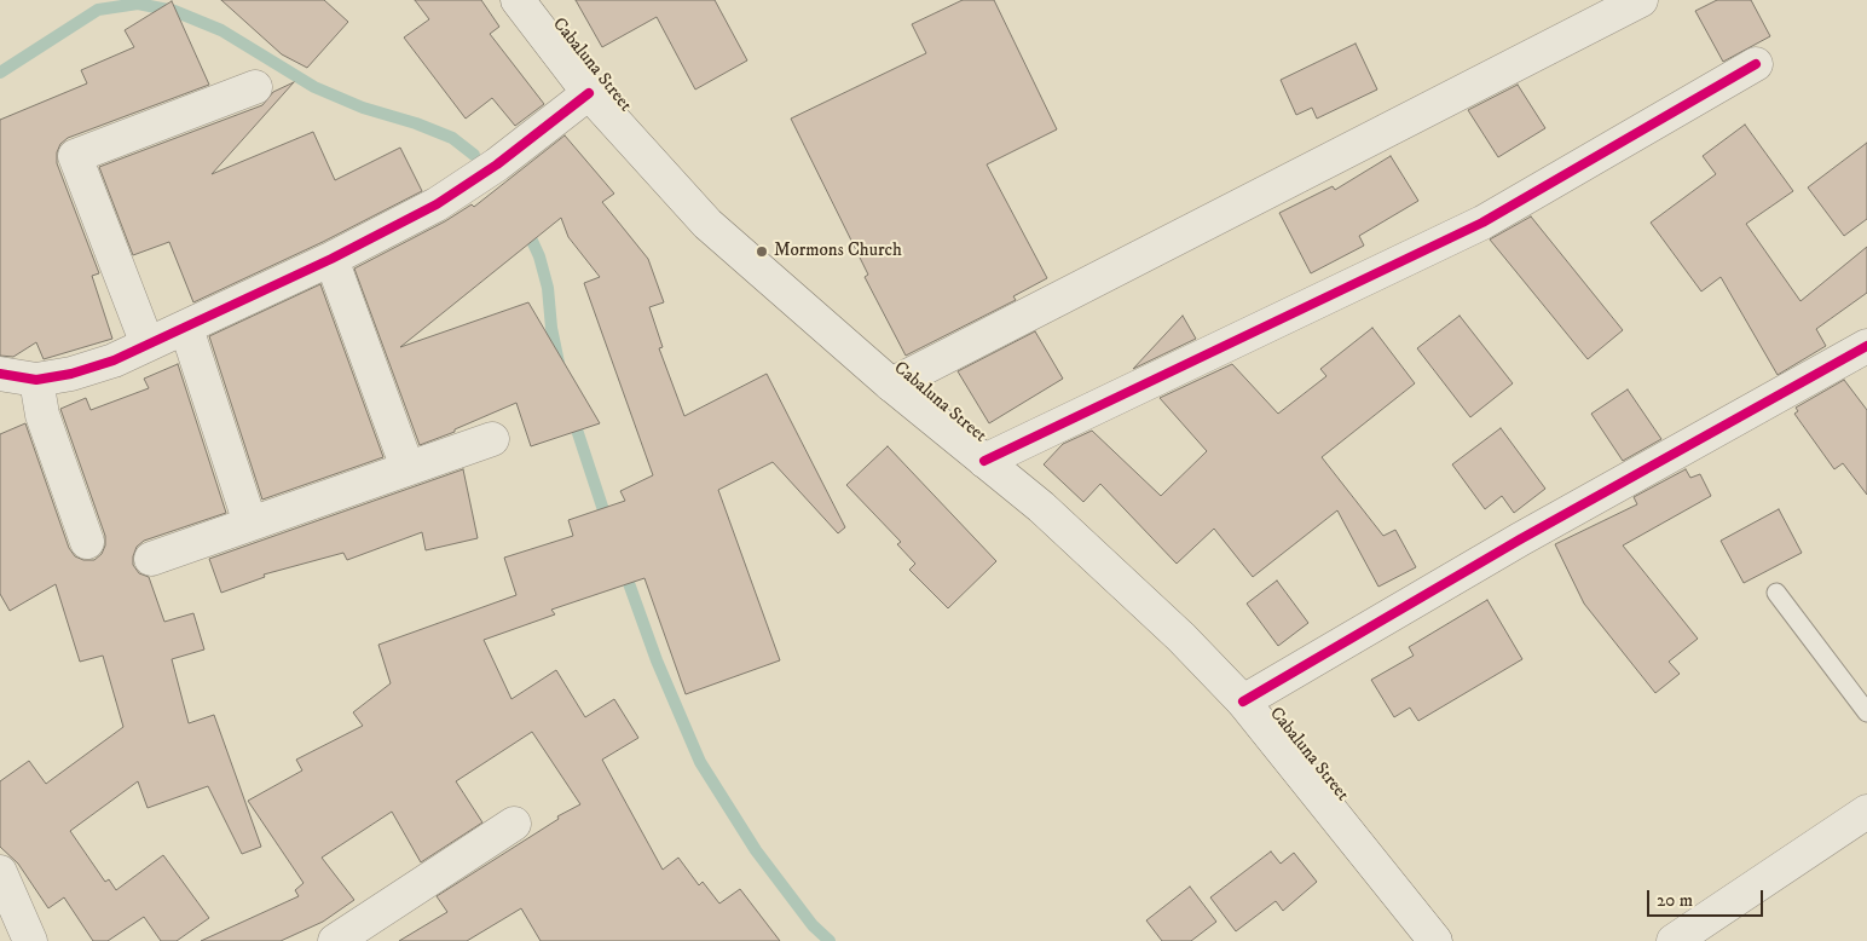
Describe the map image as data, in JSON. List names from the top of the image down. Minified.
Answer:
{"streets":{"street":["Cabaluna Street"]},"places":["Mormons Church"],"scale_bar":"20 m"}
